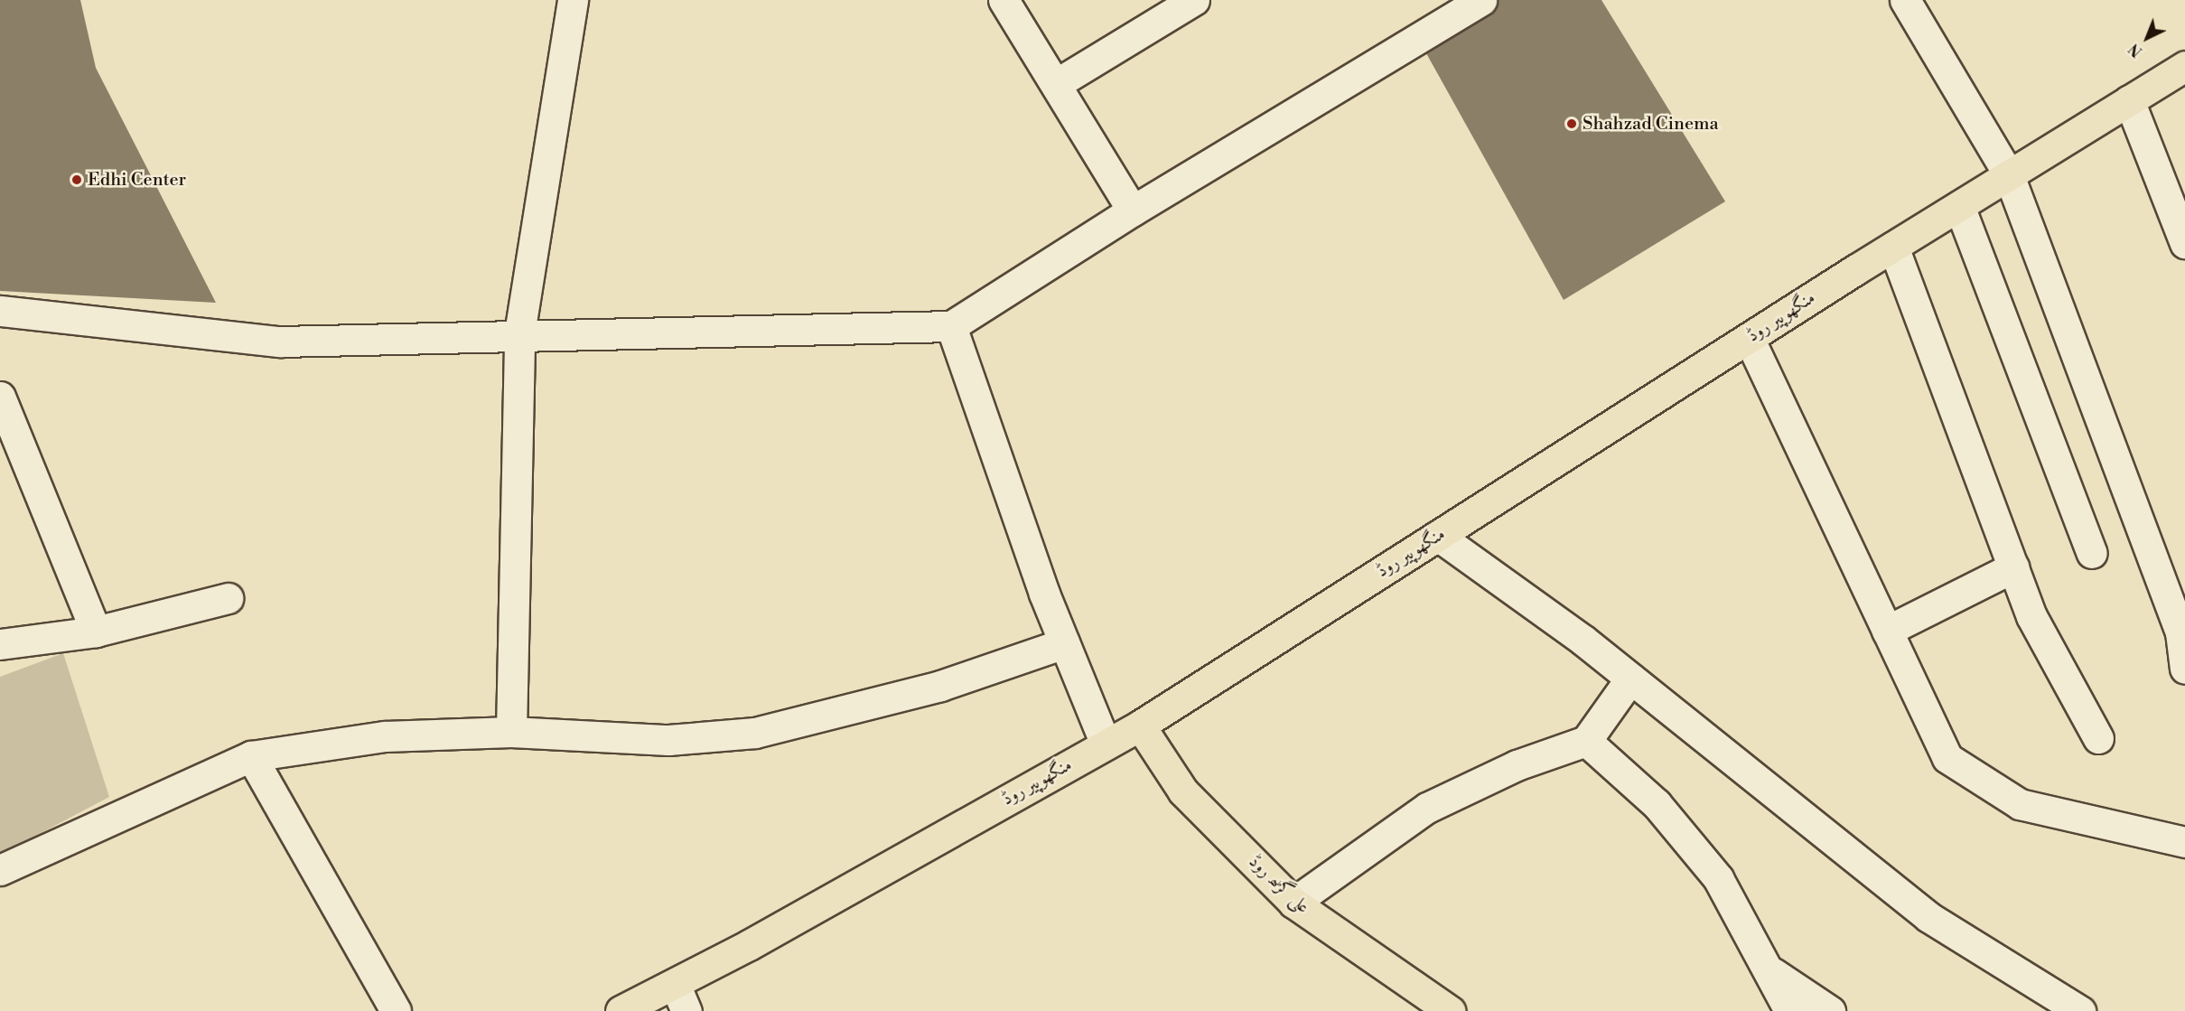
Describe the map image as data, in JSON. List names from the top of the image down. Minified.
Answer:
{"streets":{"main road":["منگھوپیر روڈ","علی گڑھ روڈ"]},"crossings":[["منگھوپیر روڈ","علی گڑھ روڈ"]],"places":["Shahzad Cinema","Edhi Center"],"north":"bottom left"}
